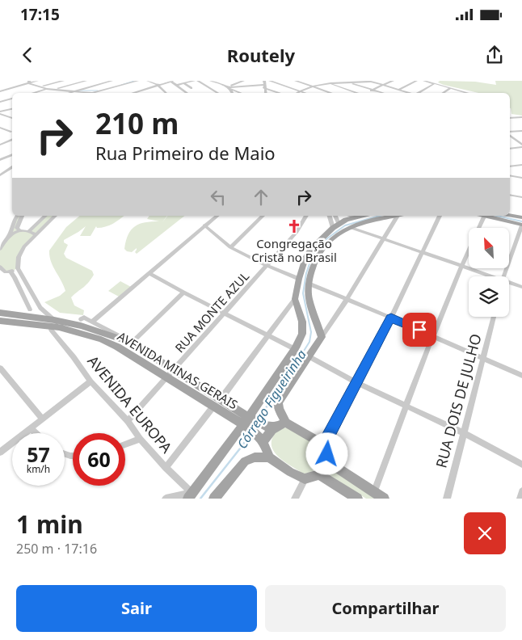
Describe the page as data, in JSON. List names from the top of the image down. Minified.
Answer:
{"streets":{"main road":["AVENIDA MINAS GERAIS"],"street":["RUA MONTE AZUL","RUA DOIS DE JULHO","AVENIDA EUROPA"]},"crossings":[["RUA MONTE AZUL","AVENIDA MINAS GERAIS"],["RUA MONTE AZUL","AVENIDA EUROPA"]],"water":["Córrego Figueirinha"],"places":{"church":["Congregação Cristã no Brasil"]},"north":"top left","page":{"status":"17:15","header":"Routely","turn":["210 m","Rua Primeiro de Maio"],"speed":"57 km/h","limit":"60","heading":["1 min","250 m · 17:16"],"buttons":["Sair","Compartilhar"]}}
